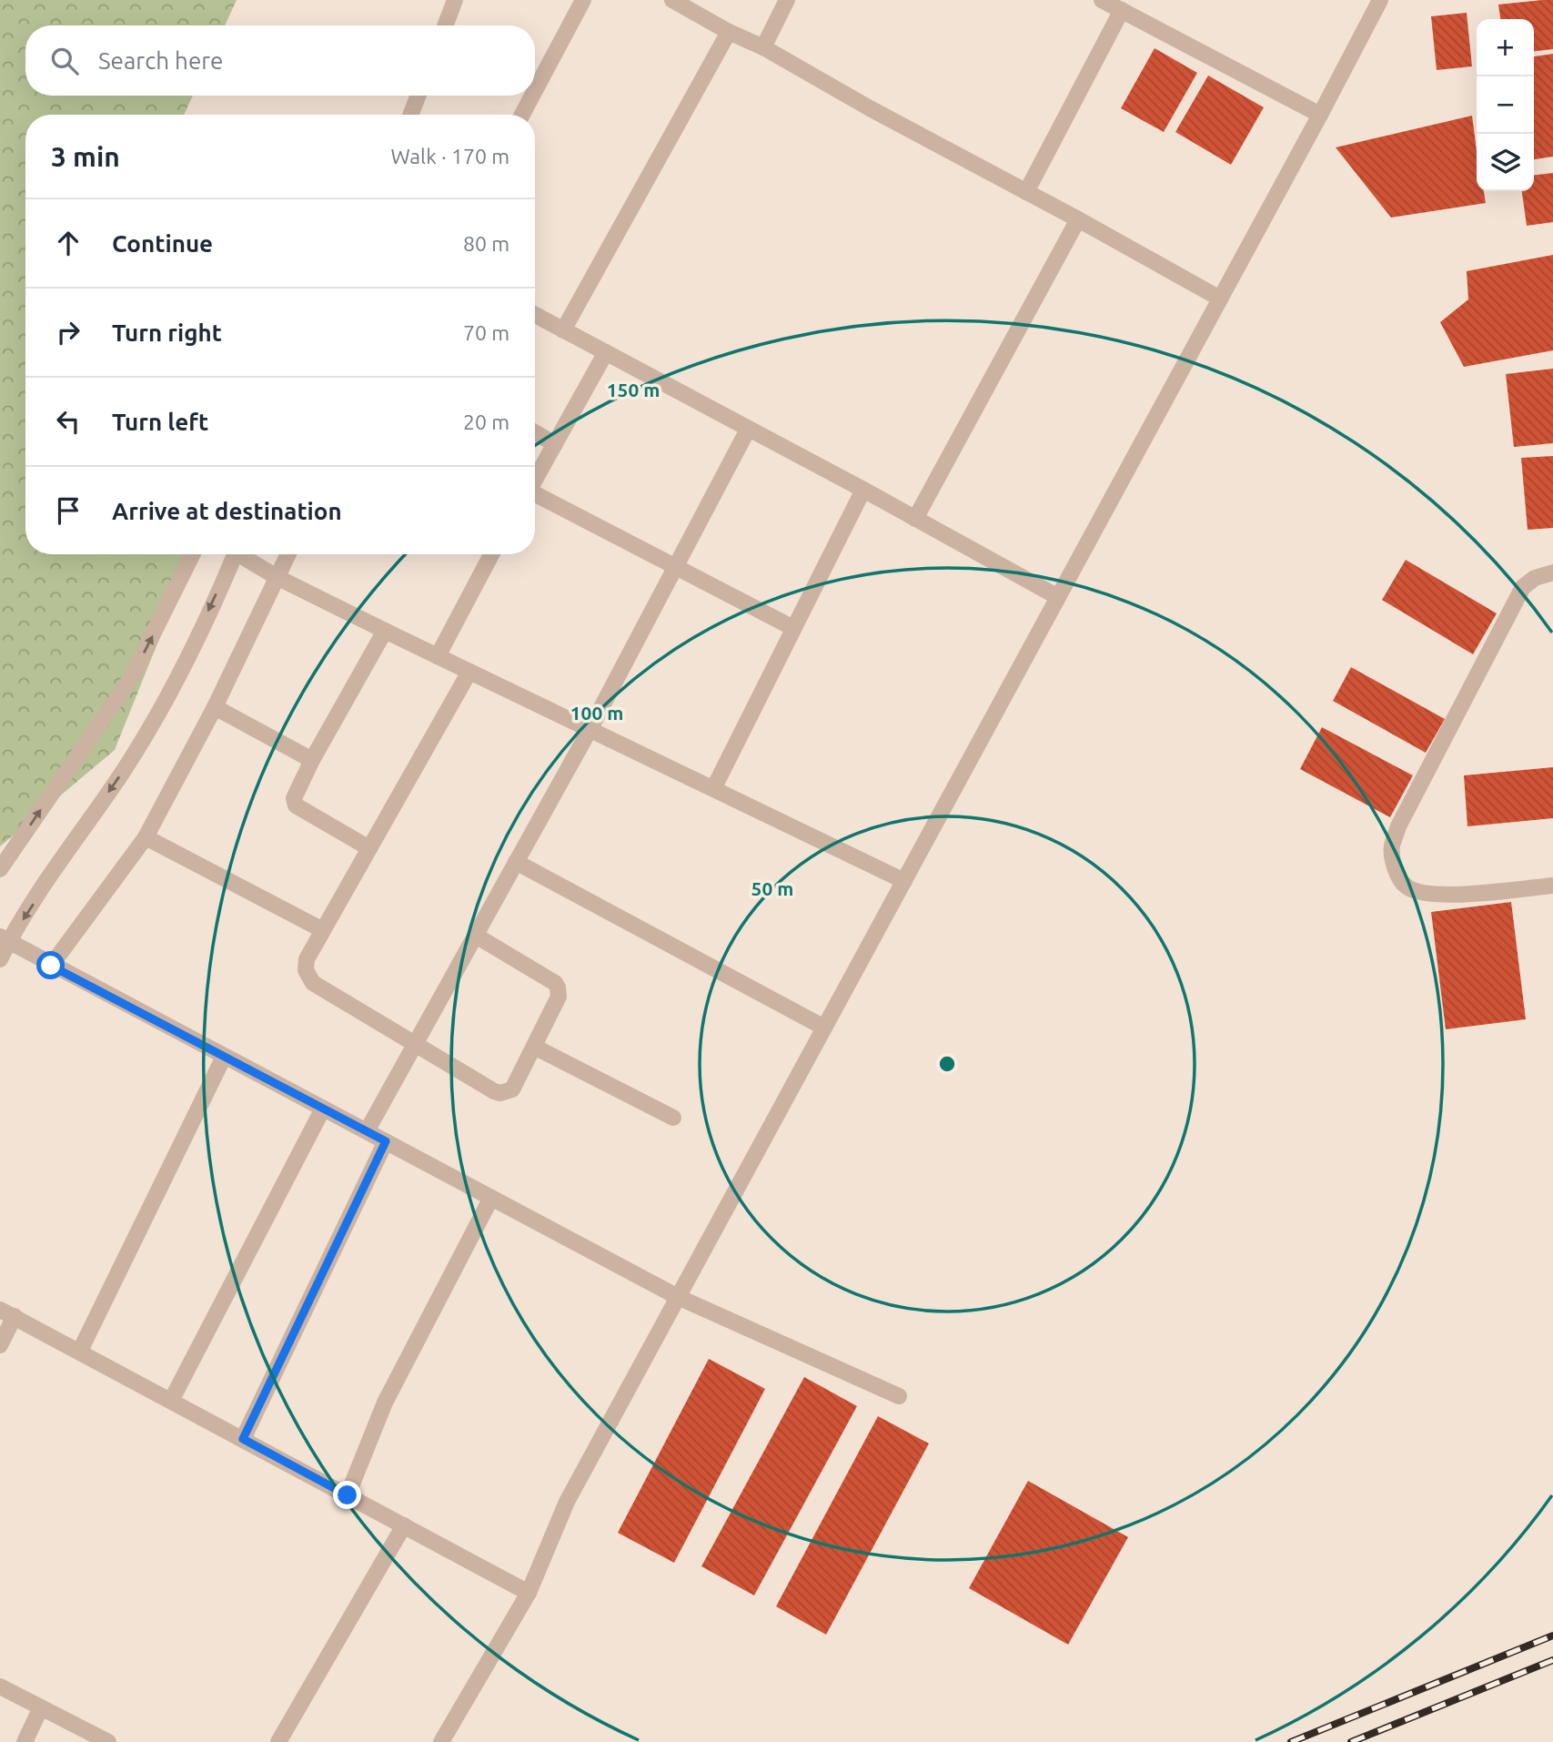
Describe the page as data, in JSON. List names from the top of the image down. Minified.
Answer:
{"page":{"map_buttons":["+","−"],"search":"Search here","heading":["3 min","Walk · 170 m"],"list":[["Continue","80 m"],["Turn right","70 m"],["Turn left","20 m"],"Arrive at destination"]},"rings":["150 m","100 m","50 m"]}
